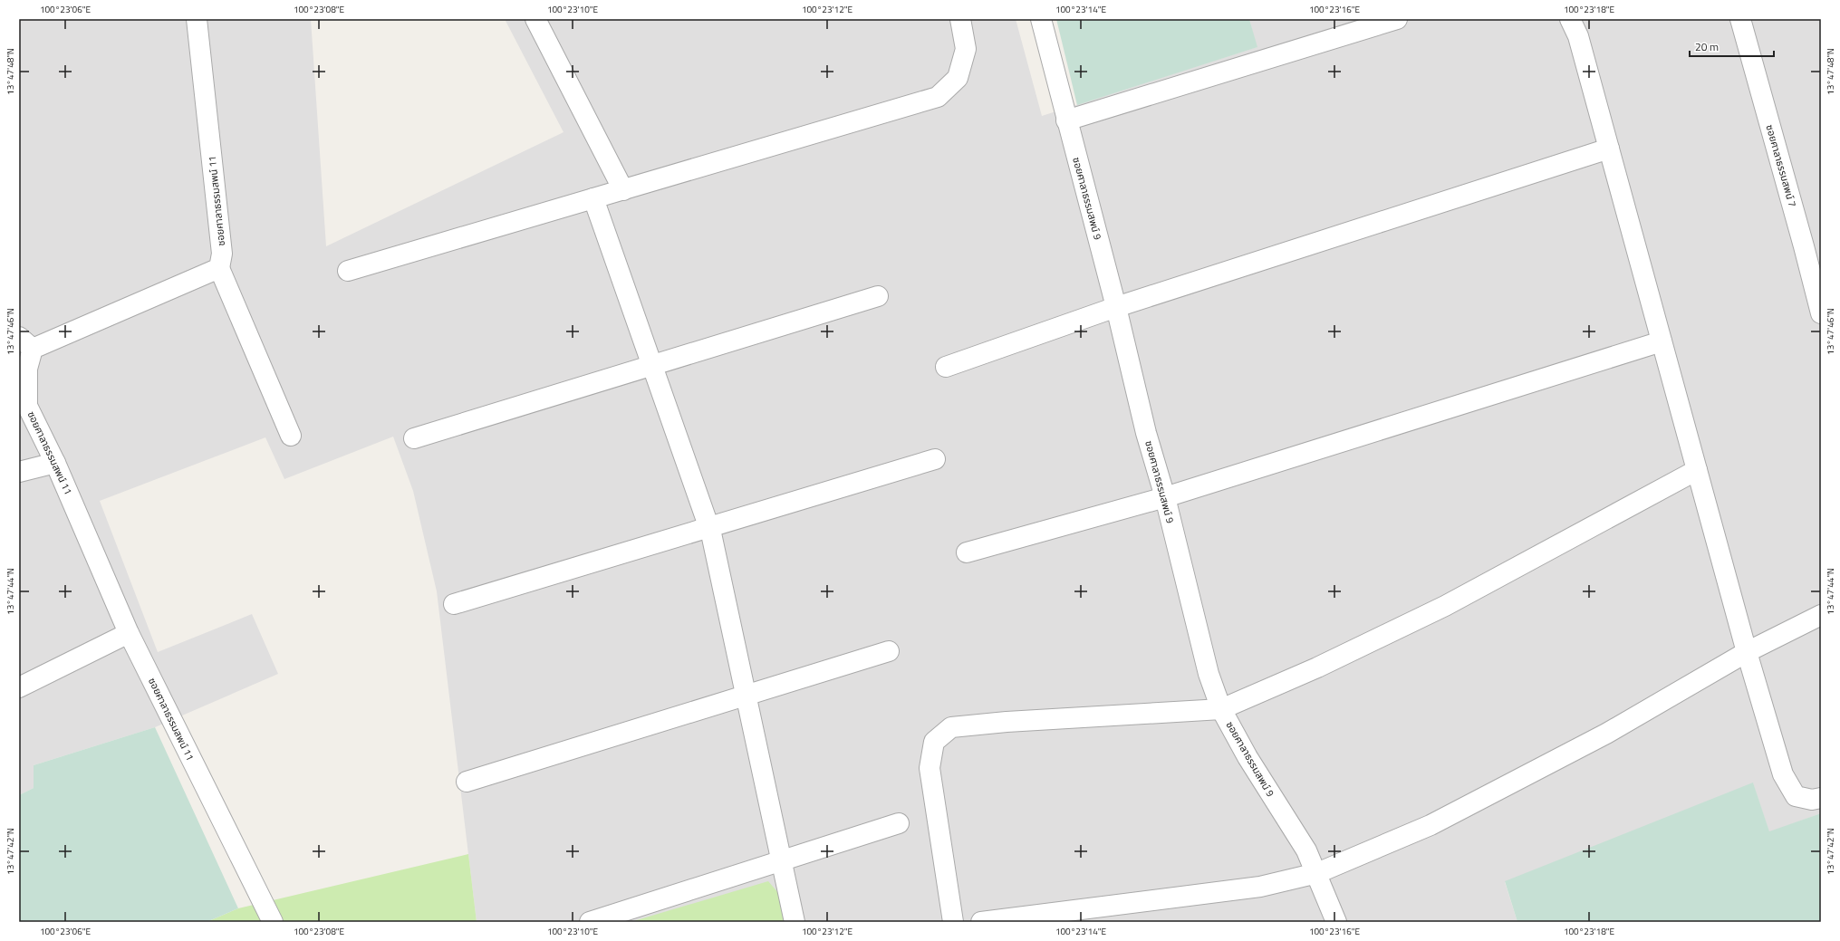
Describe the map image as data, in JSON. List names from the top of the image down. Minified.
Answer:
{"streets":{"street":["ซอยศาลาธรรมสพน์ 7","ซอยศาลาธรรมสพน์ 9","ซอยศาลาธรรมสพน์ 11"]},"scale_bar":"20 m","coordinates":["100°23'06\"E","100°23'08\"E","100°23'10\"E","100°23'12\"E","100°23'14\"E","100°23'16\"E","100°23'18\"E","13°47'48\"N","13°47'46\"N","13°47'44\"N","13°47'42\"N"]}
